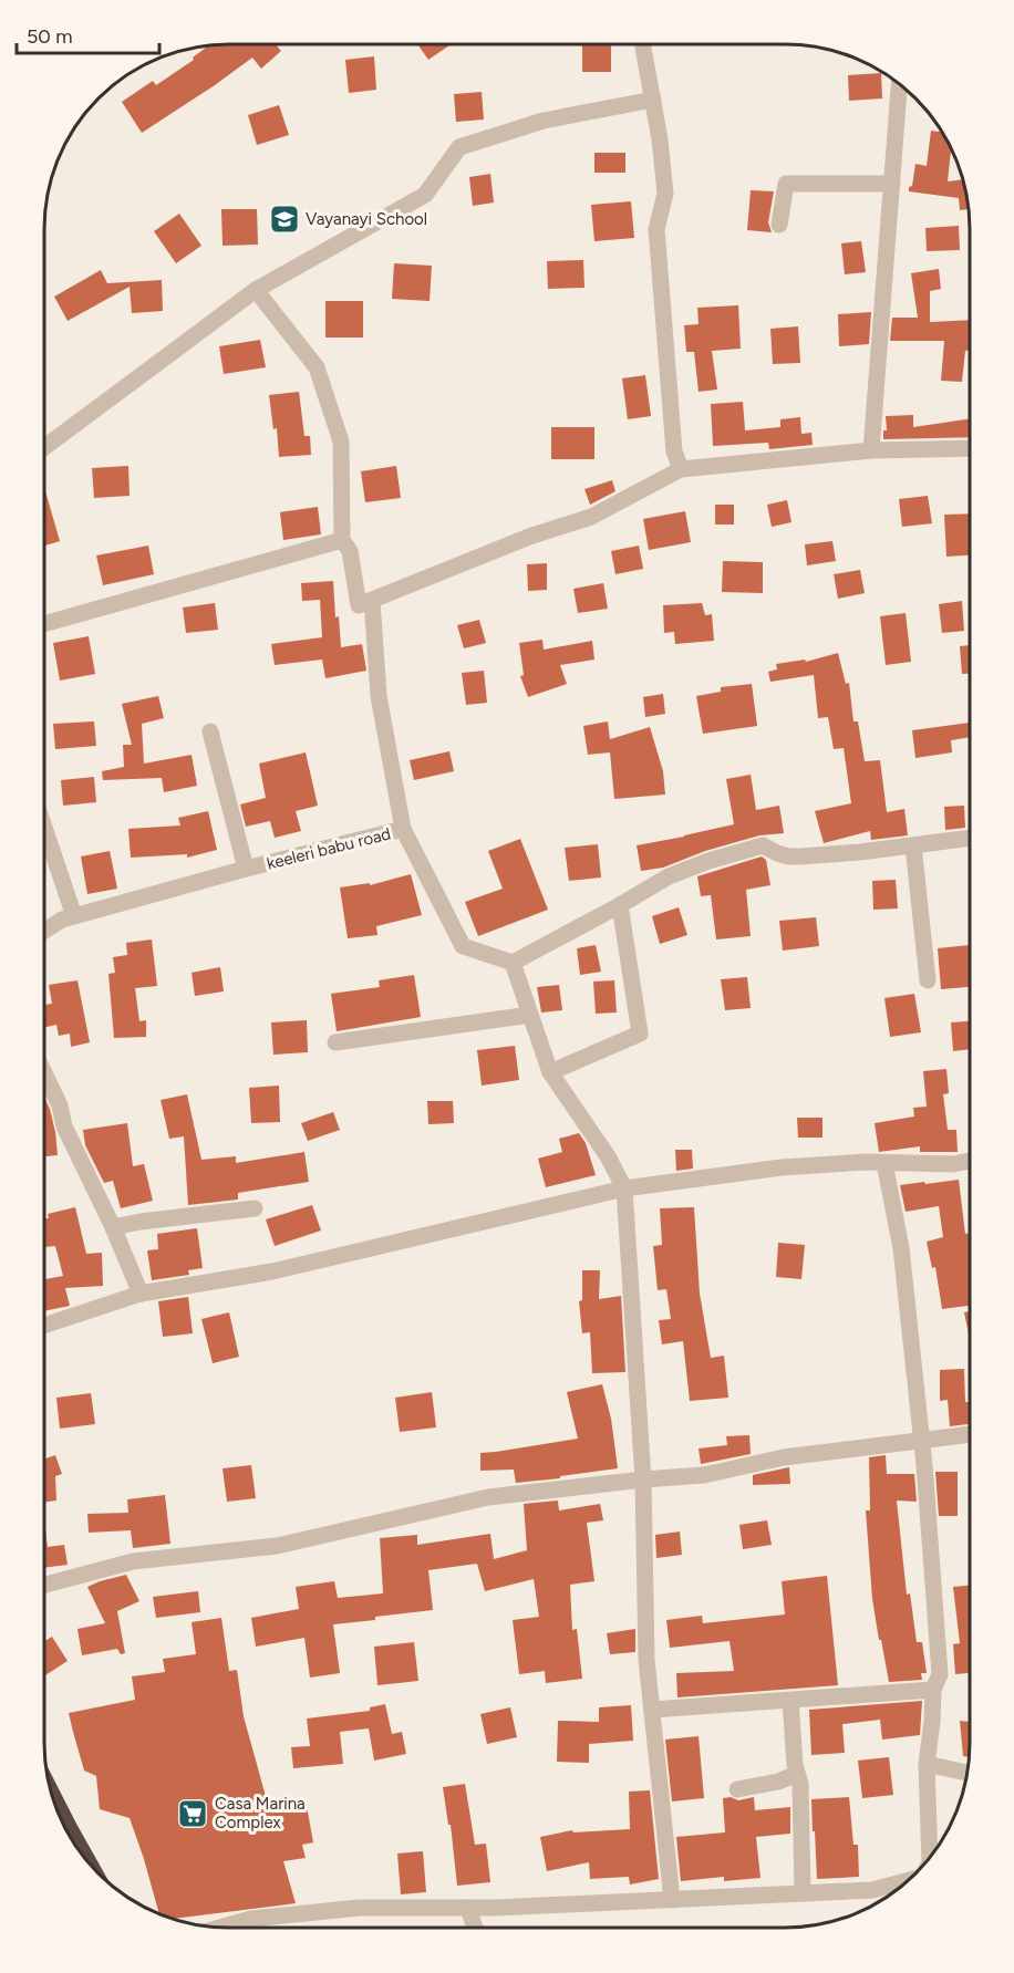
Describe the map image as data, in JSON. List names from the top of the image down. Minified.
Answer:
{"streets":{"street":["keeleri babu road"]},"places":{"school or university":["Vayanayi School"],"supermarket":["Casa Marina Complex"]},"scale_bar":"50 m"}
